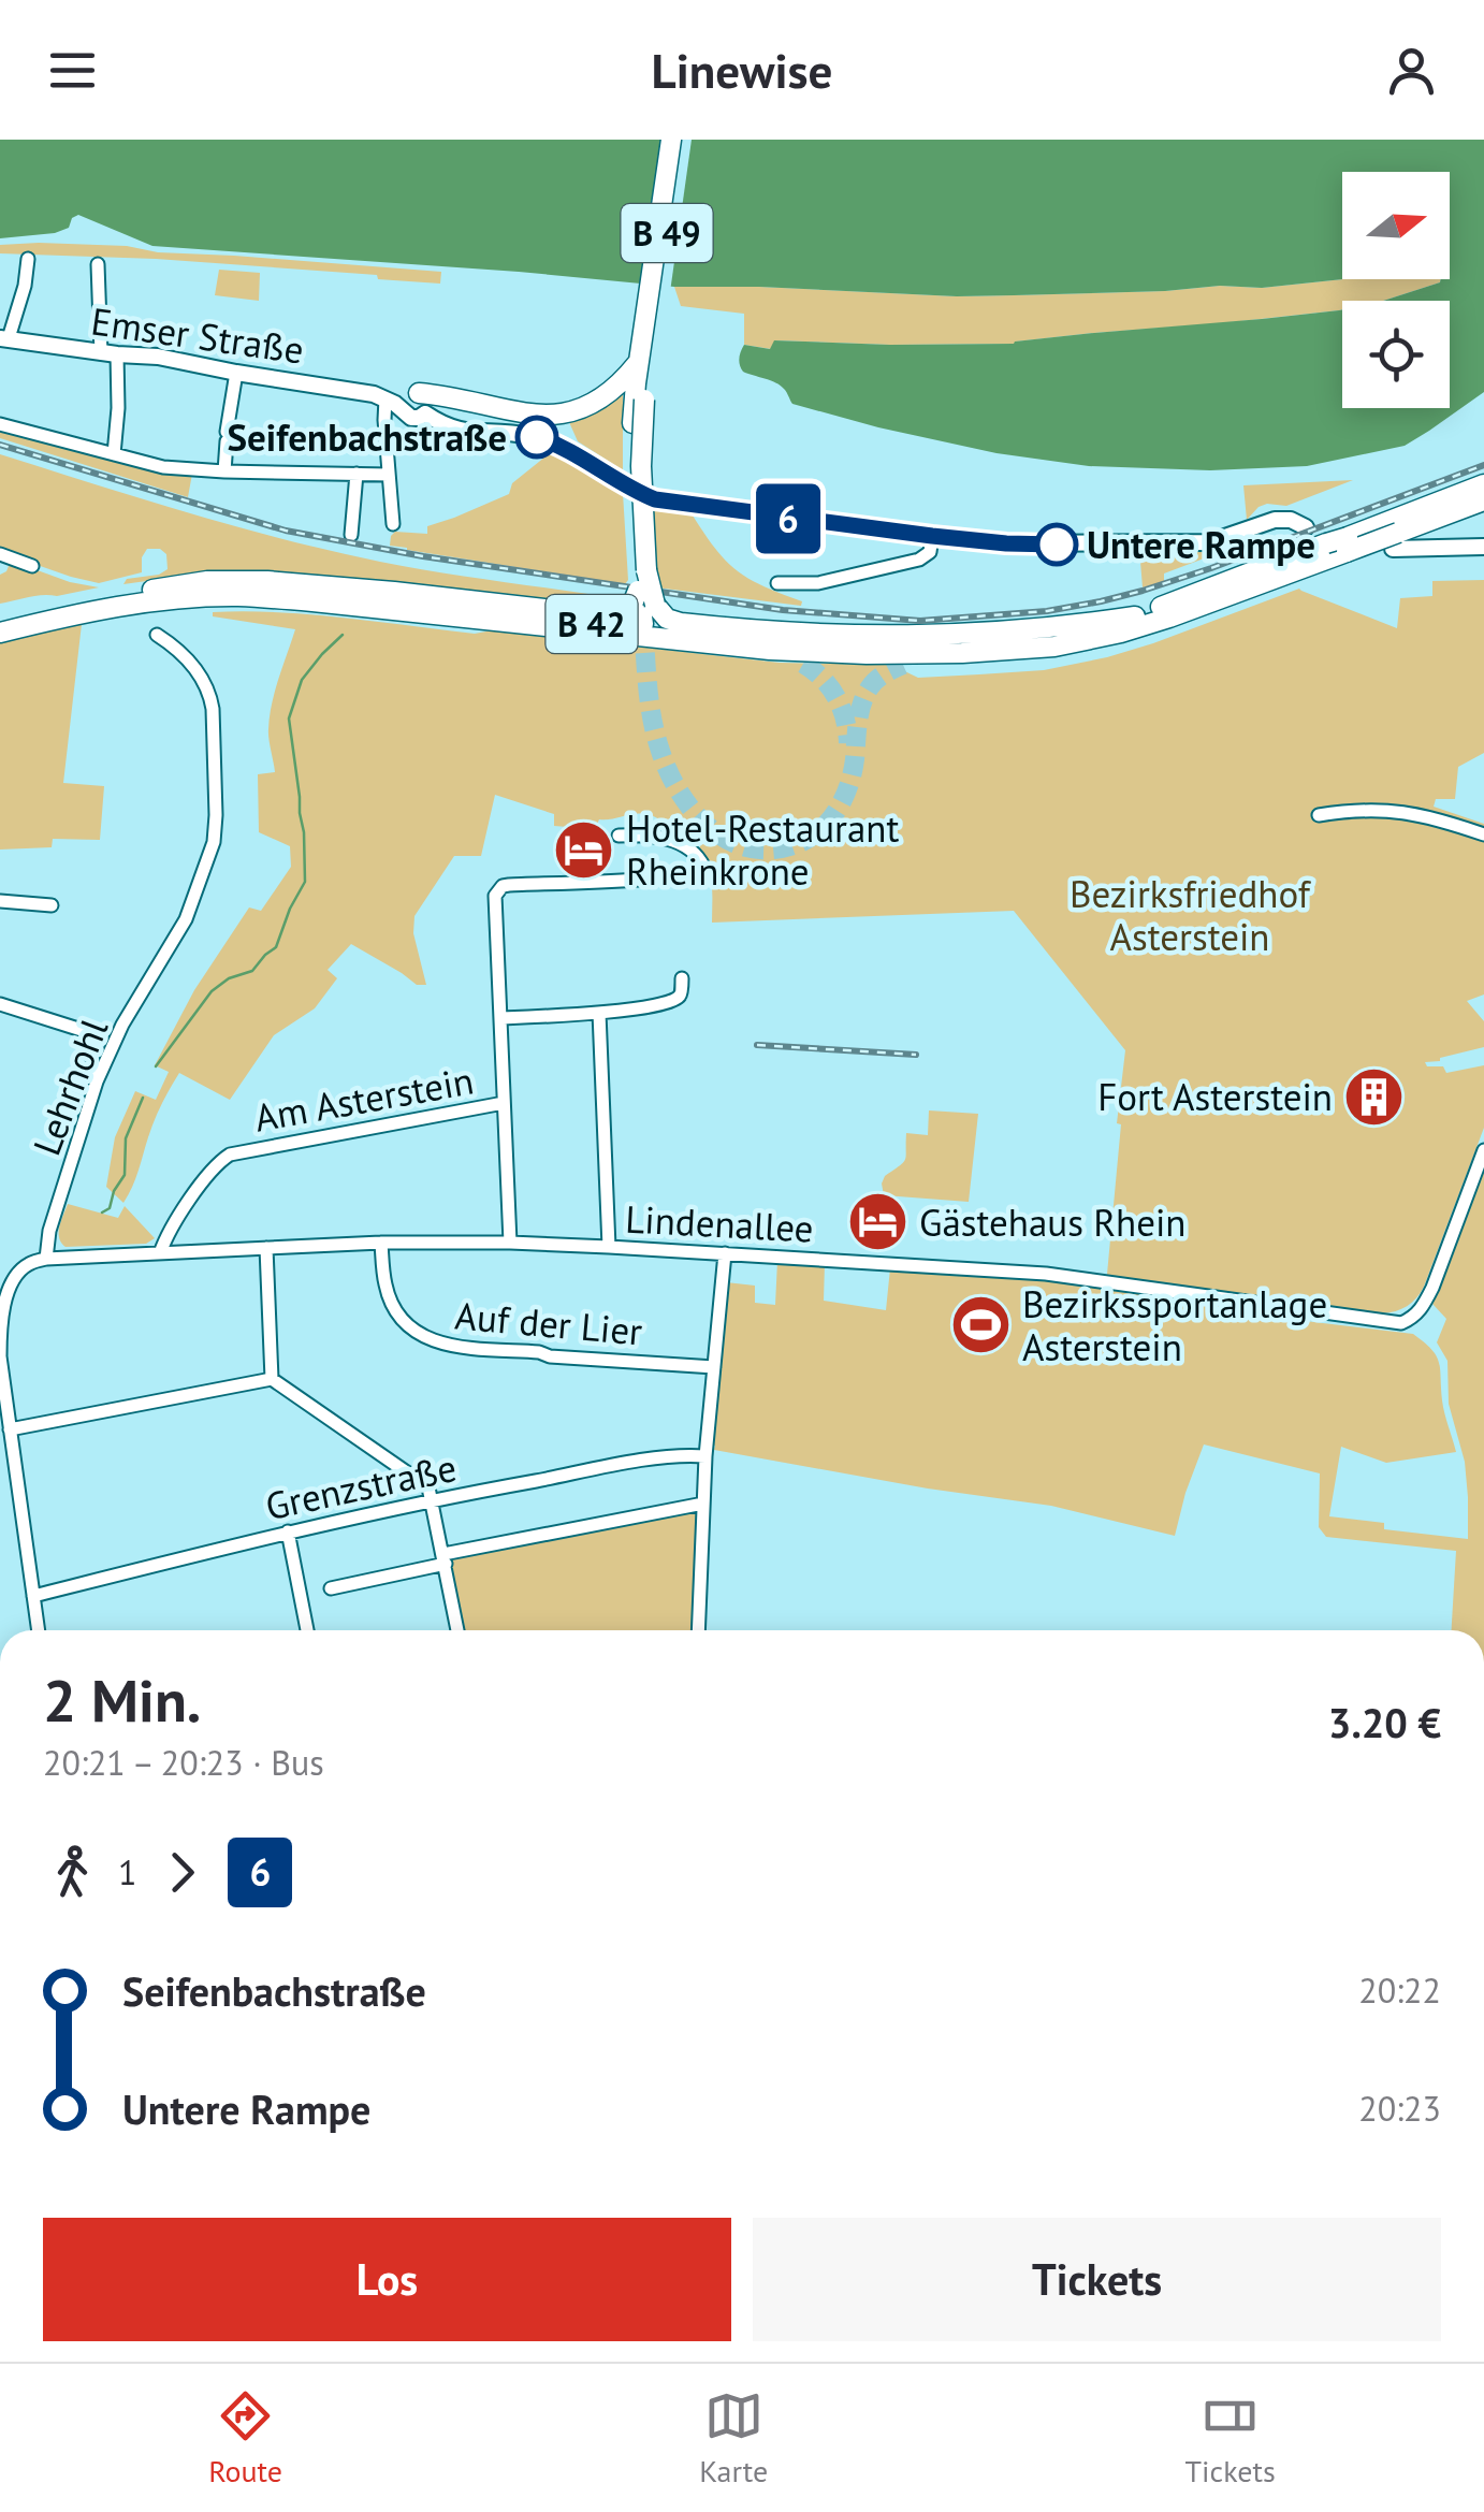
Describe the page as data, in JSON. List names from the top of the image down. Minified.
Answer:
{"streets":{"main road":["B 49","B 42"],"street":["Emser Straße","Lehrhohl","Am Asterstein","Lindenallee","Auf der Lier","Grenzstraße"]},"crossings":[["Lehrhohl","Lindenallee"],["Am Asterstein","Lindenallee"],["Lindenallee","Auf der Lier"]],"parks":["Bezirksfriedhof Asterstein"],"places":{"other":["Seifenbachstraße","Untere Rampe"],"hotel":["Hotel-Restaurant Rheinkrone","Gästehaus Rhein"],"building":["Fort Asterstein"],"sports":["Bezirkssportanlage Asterstein"]},"lines":["bus line 6"],"north":"right","page":{"header":"Linewise","on_map":"6","heading":["2 Min.","20:21 – 20:23 · Bus","3.20 €"],"legs":["1","6"],"list":[{"name":"Seifenbachstraße","value":"20:22"},{"name":"Untere Rampe","value":"20:23"}],"buttons":["Los","Tickets"],"tabs":["Route","Karte","Tickets"]}}
